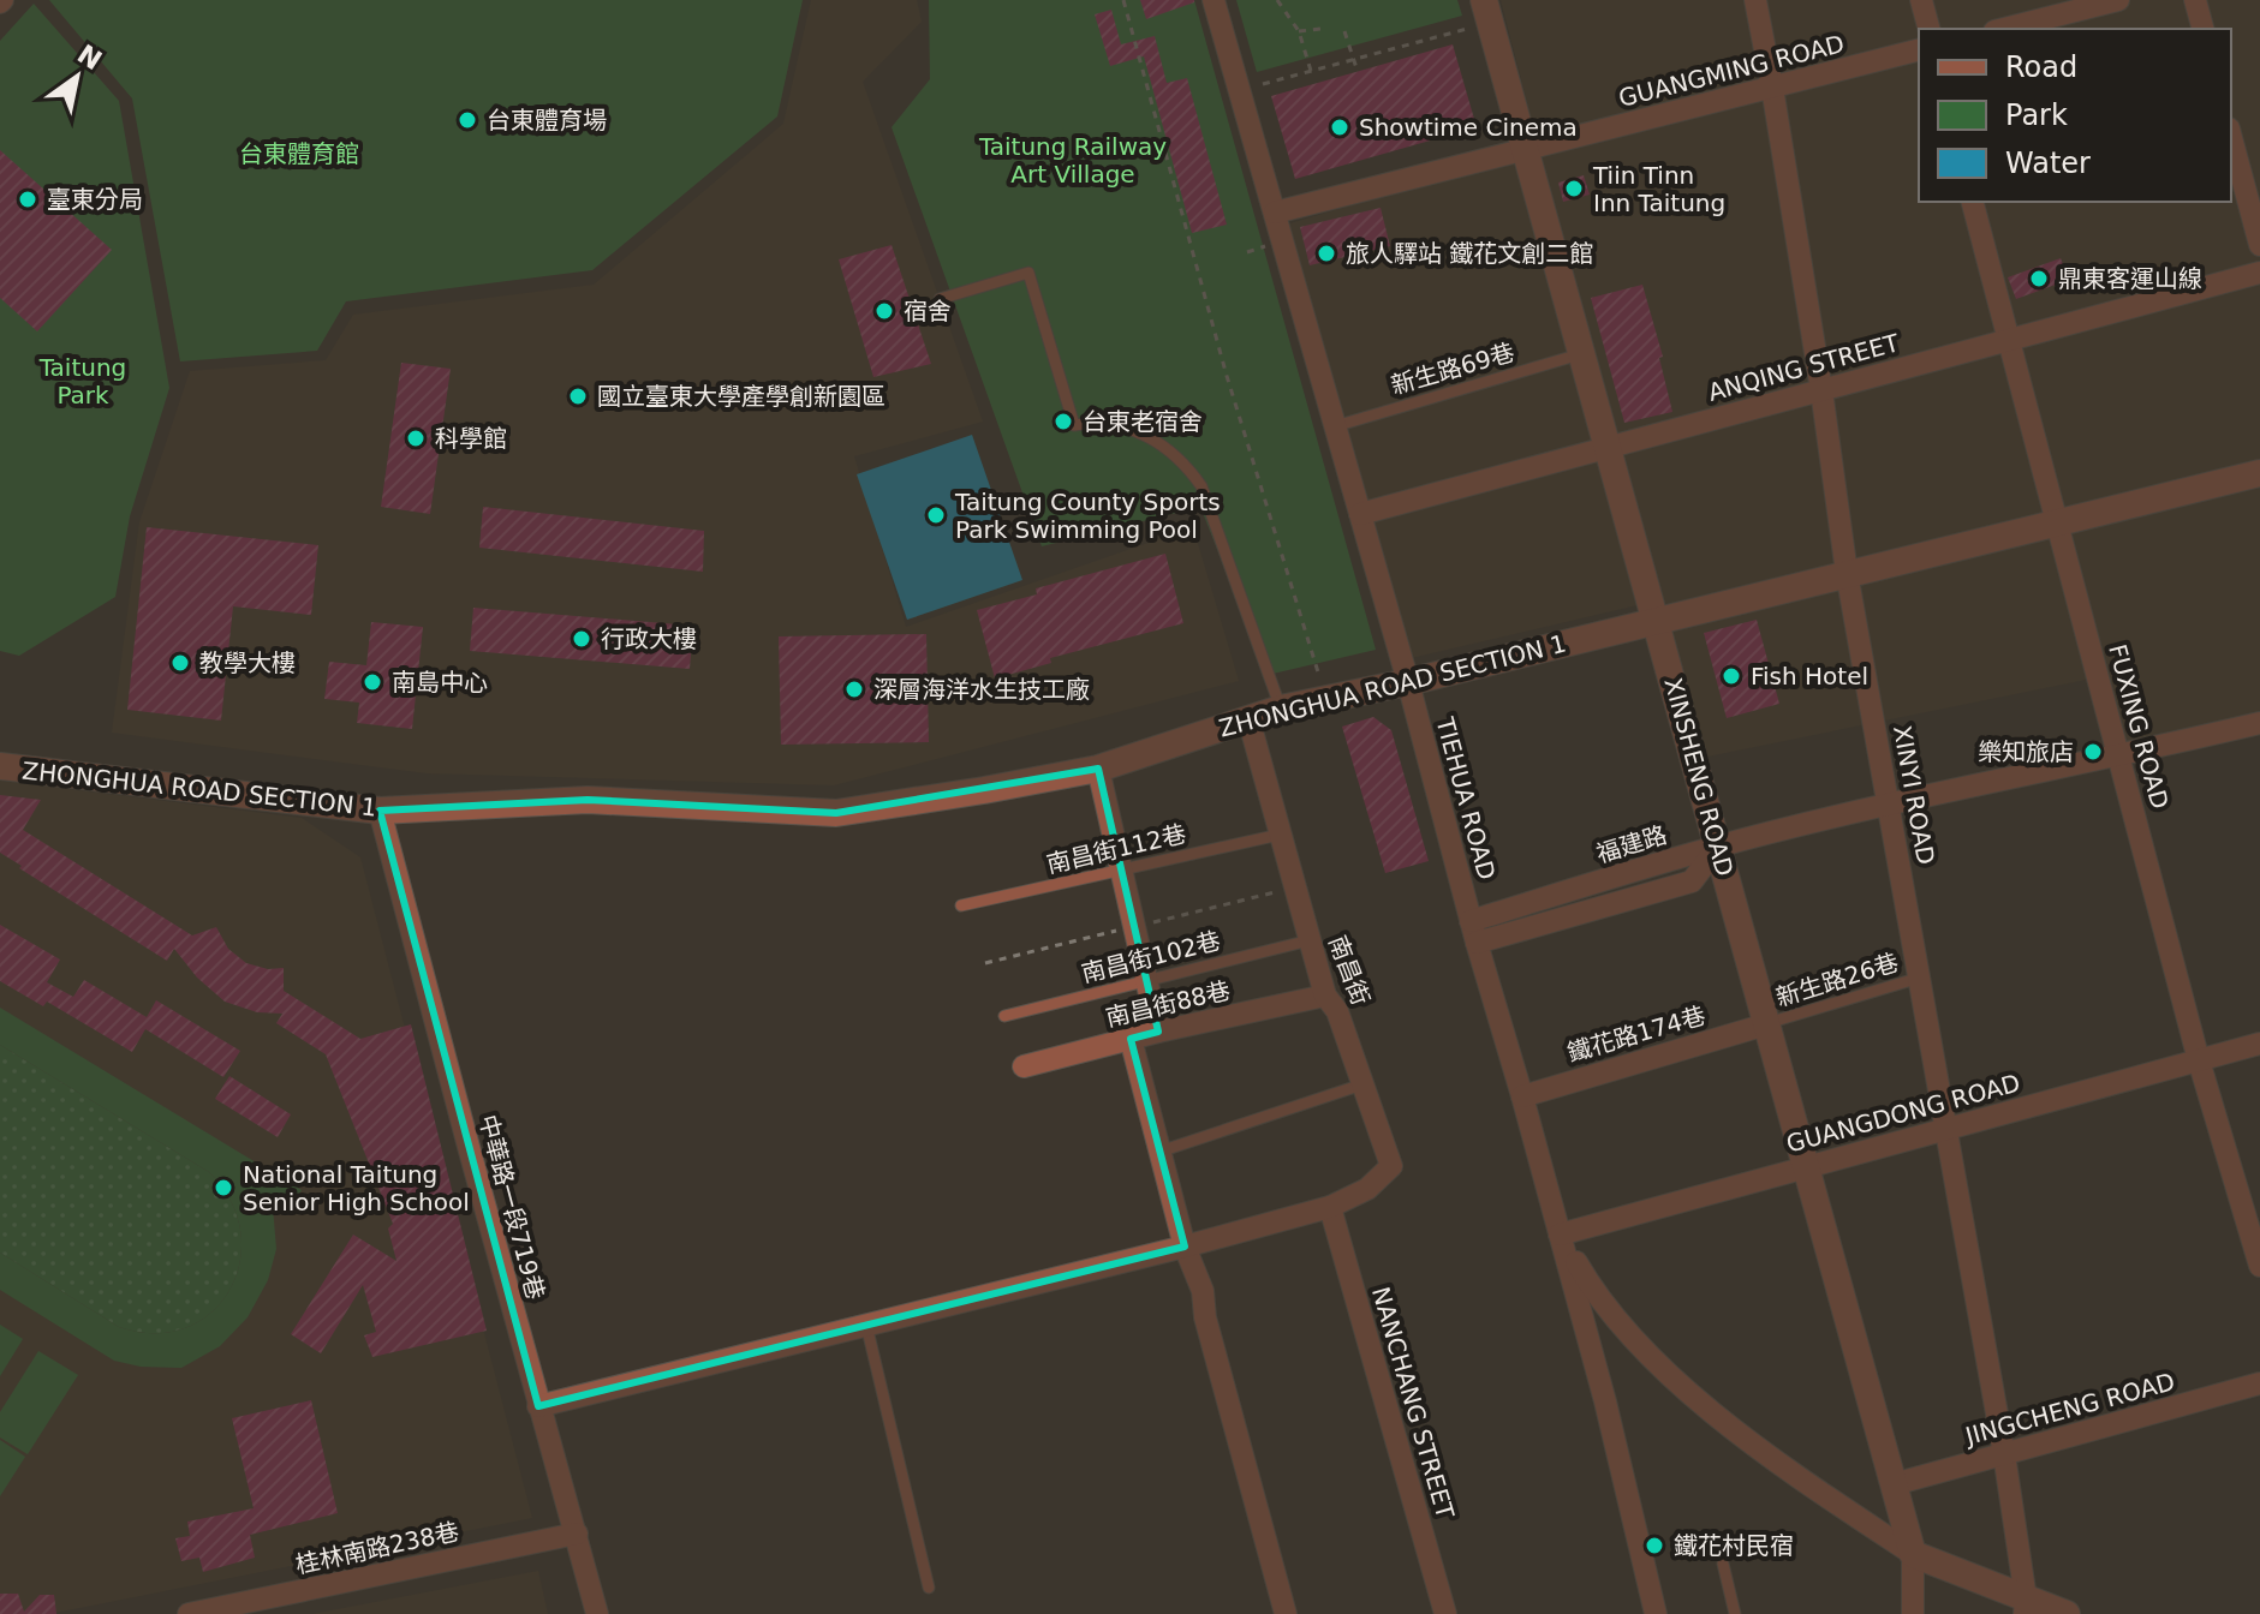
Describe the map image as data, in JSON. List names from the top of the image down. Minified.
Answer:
{"streets":{"street":["GUANGMING ROAD","ANQING STREET","ZHONGHUA ROAD SECTION 1","FUXING ROAD","XINSHENG ROAD","XINYI ROAD","TIEHUA ROAD","南昌街","南昌街88巷","鐵花路174巷","GUANGDONG ROAD","中華路一段719巷","NANCHANG STREET","JINGCHENG ROAD","桂林南路238巷"],"lane":["新生路69巷","南昌街112巷","南昌街102巷","新生路26巷"]},"crossings":[["GUANGMING ROAD","XINSHENG ROAD"],["GUANGMING ROAD","XINYI ROAD"],["GUANGMING ROAD","TIEHUA ROAD"],["ANQING STREET","FUXING ROAD"],["ANQING STREET","XINSHENG ROAD"],["ANQING STREET","XINYI ROAD"],["ANQING STREET","TIEHUA ROAD"],["新生路69巷","XINSHENG ROAD"],["新生路69巷","TIEHUA ROAD"],["ZHONGHUA ROAD SECTION 1","FUXING ROAD"],["ZHONGHUA ROAD SECTION 1","XINSHENG ROAD"],["ZHONGHUA ROAD SECTION 1","XINYI ROAD"],["ZHONGHUA ROAD SECTION 1","TIEHUA ROAD"],["ZHONGHUA ROAD SECTION 1","南昌街"],["ZHONGHUA ROAD SECTION 1","中華路一段719巷"],["FUXING ROAD","GUANGDONG ROAD"],["XINSHENG ROAD","新生路26巷"],["XINSHENG ROAD","鐵花路174巷"],["XINSHENG ROAD","GUANGDONG ROAD"],["XINSHENG ROAD","JINGCHENG ROAD"],["XINYI ROAD","新生路26巷"],["XINYI ROAD","GUANGDONG ROAD"],["XINYI ROAD","JINGCHENG ROAD"],["TIEHUA ROAD","鐵花路174巷"],["TIEHUA ROAD","GUANGDONG ROAD"],["南昌街112巷","南昌街"],["南昌街102巷","南昌街"],["南昌街","南昌街88巷"],["南昌街","NANCHANG STREET"],["新生路26巷","鐵花路174巷"],["中華路一段719巷","桂林南路238巷"]],"parks":["Taitung Railway Art Village","台東體育館","Taitung Park"],"places":["台東體育場","Showtime Cinema","Tiin Tinn Inn Taitung","臺東分局","旅人驛站 鐵花文創二館","鼎東客運山線","宿舍","國立臺東大學產學創新園區","台東老宿舍","科學館","Taitung County Sports Park Swimming Pool","行政大樓","教學大樓","Fish Hotel","南島中心","深層海洋水生技工廠","樂知旅店","National Taitung Senior High School","鐵花村民宿"],"legend":["Road","Park","Water"],"north":"top right"}
